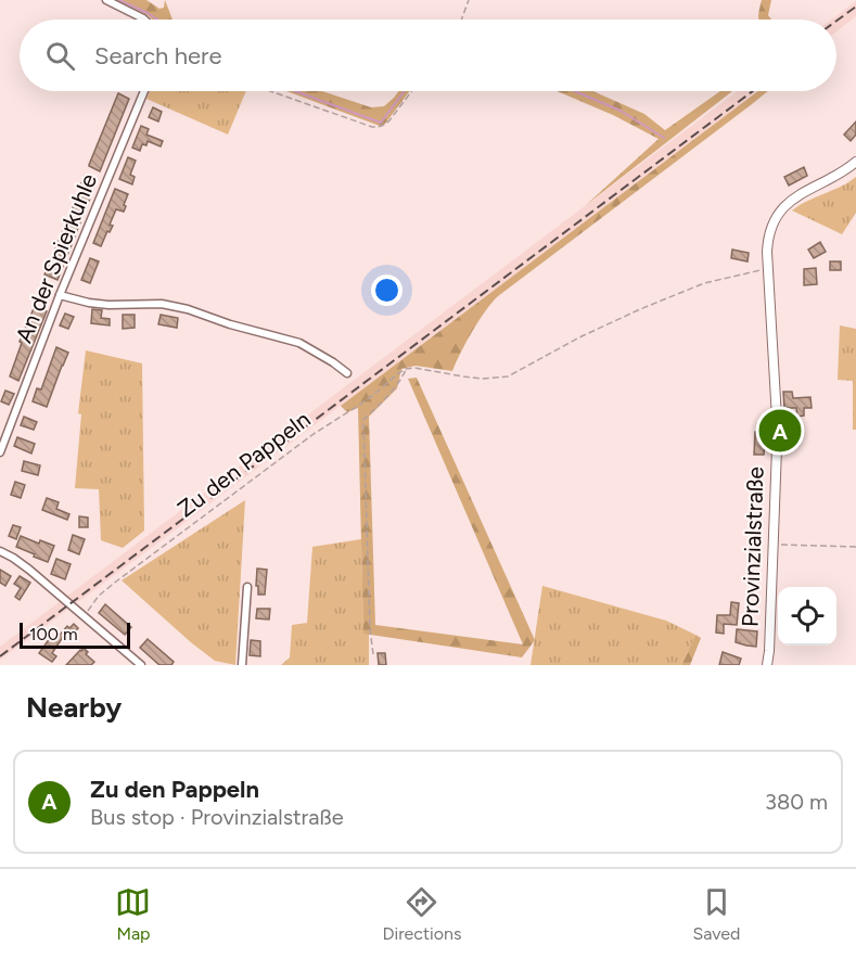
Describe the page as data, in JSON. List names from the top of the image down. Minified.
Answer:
{"streets":{"street":["An der Spierkuhle","Provinzialstraße"],"path":["Zu den Pappeln"]},"scale_bar":"100 m","page":{"search":"Search here","pins":"A","scale":"100 m","heading":"Nearby","list":[{"mark":"A","name":"Zu den Pappeln","note":"Bus stop · Provinzialstraße","value":"380 m"}],"nav":["Map","Directions","Saved"]}}
